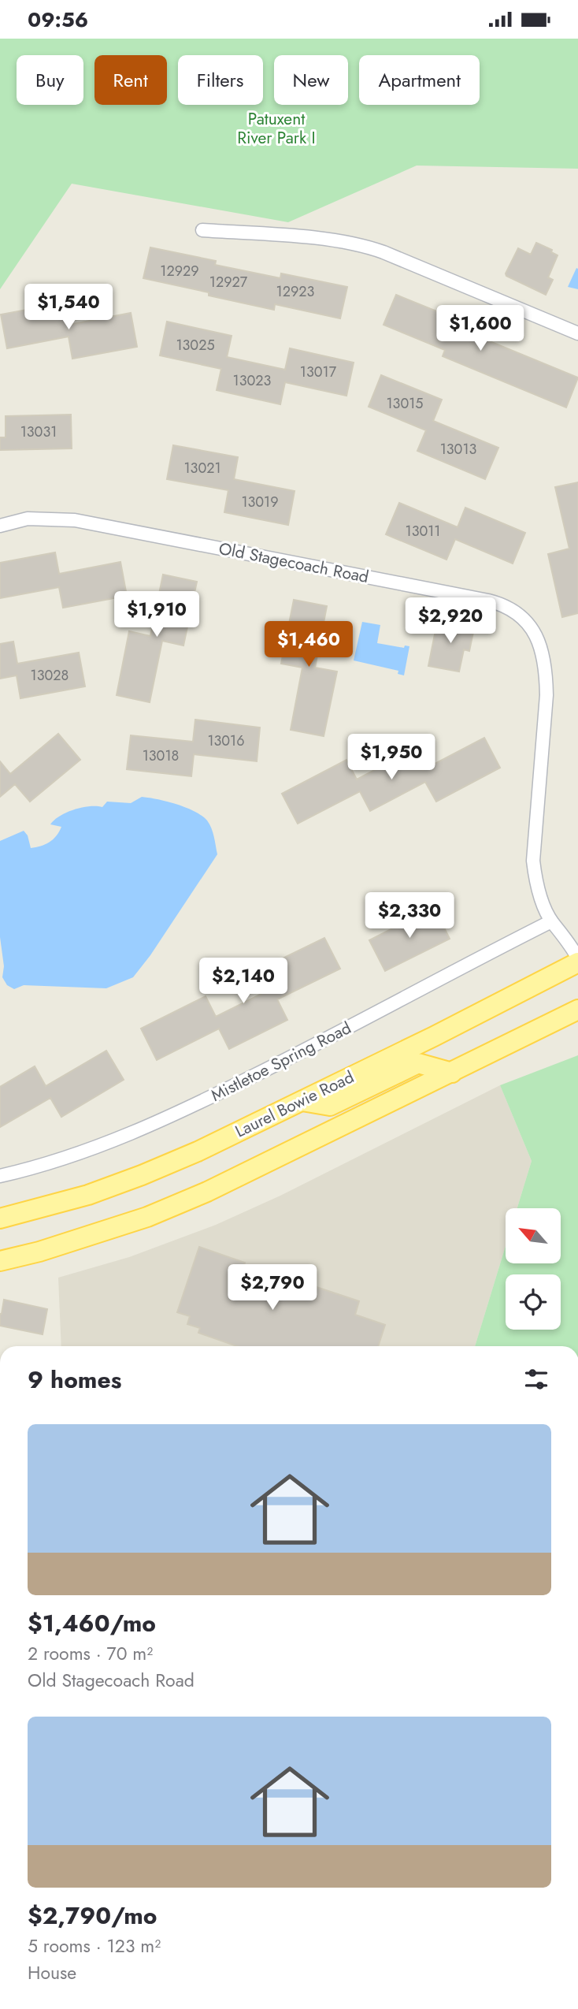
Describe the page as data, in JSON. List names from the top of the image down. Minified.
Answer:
{"streets":{"main road":["Laurel Bowie Road"],"street":["Old Stagecoach Road","Mistletoe Spring Road"]},"crossings":[["Old Stagecoach Road","Mistletoe Spring Road"],["Old Stagecoach Road","Laurel Bowie Road"]],"parks":["Patuxent River Park I"],"house_numbers":["12929","12927","12923","13025","13017","13023","13015","13031","13013","13021","13019","13011","13028","13016","13018"],"north":"top left","page":{"status":"09:56","chip":["Buy","Rent","Filters","New","Apartment"],"price":["$1,540","$1,600","$1,910","$2,920","$1,460","$1,950","$2,330","$2,140","$2,790"],"heading":"9 homes","list":[{"name":"$1,460/mo","note":"2 rooms · 70 m² · Old Stagecoach Road"},{"name":"$2,790/mo","note":"5 rooms · 123 m² · House"}]}}
